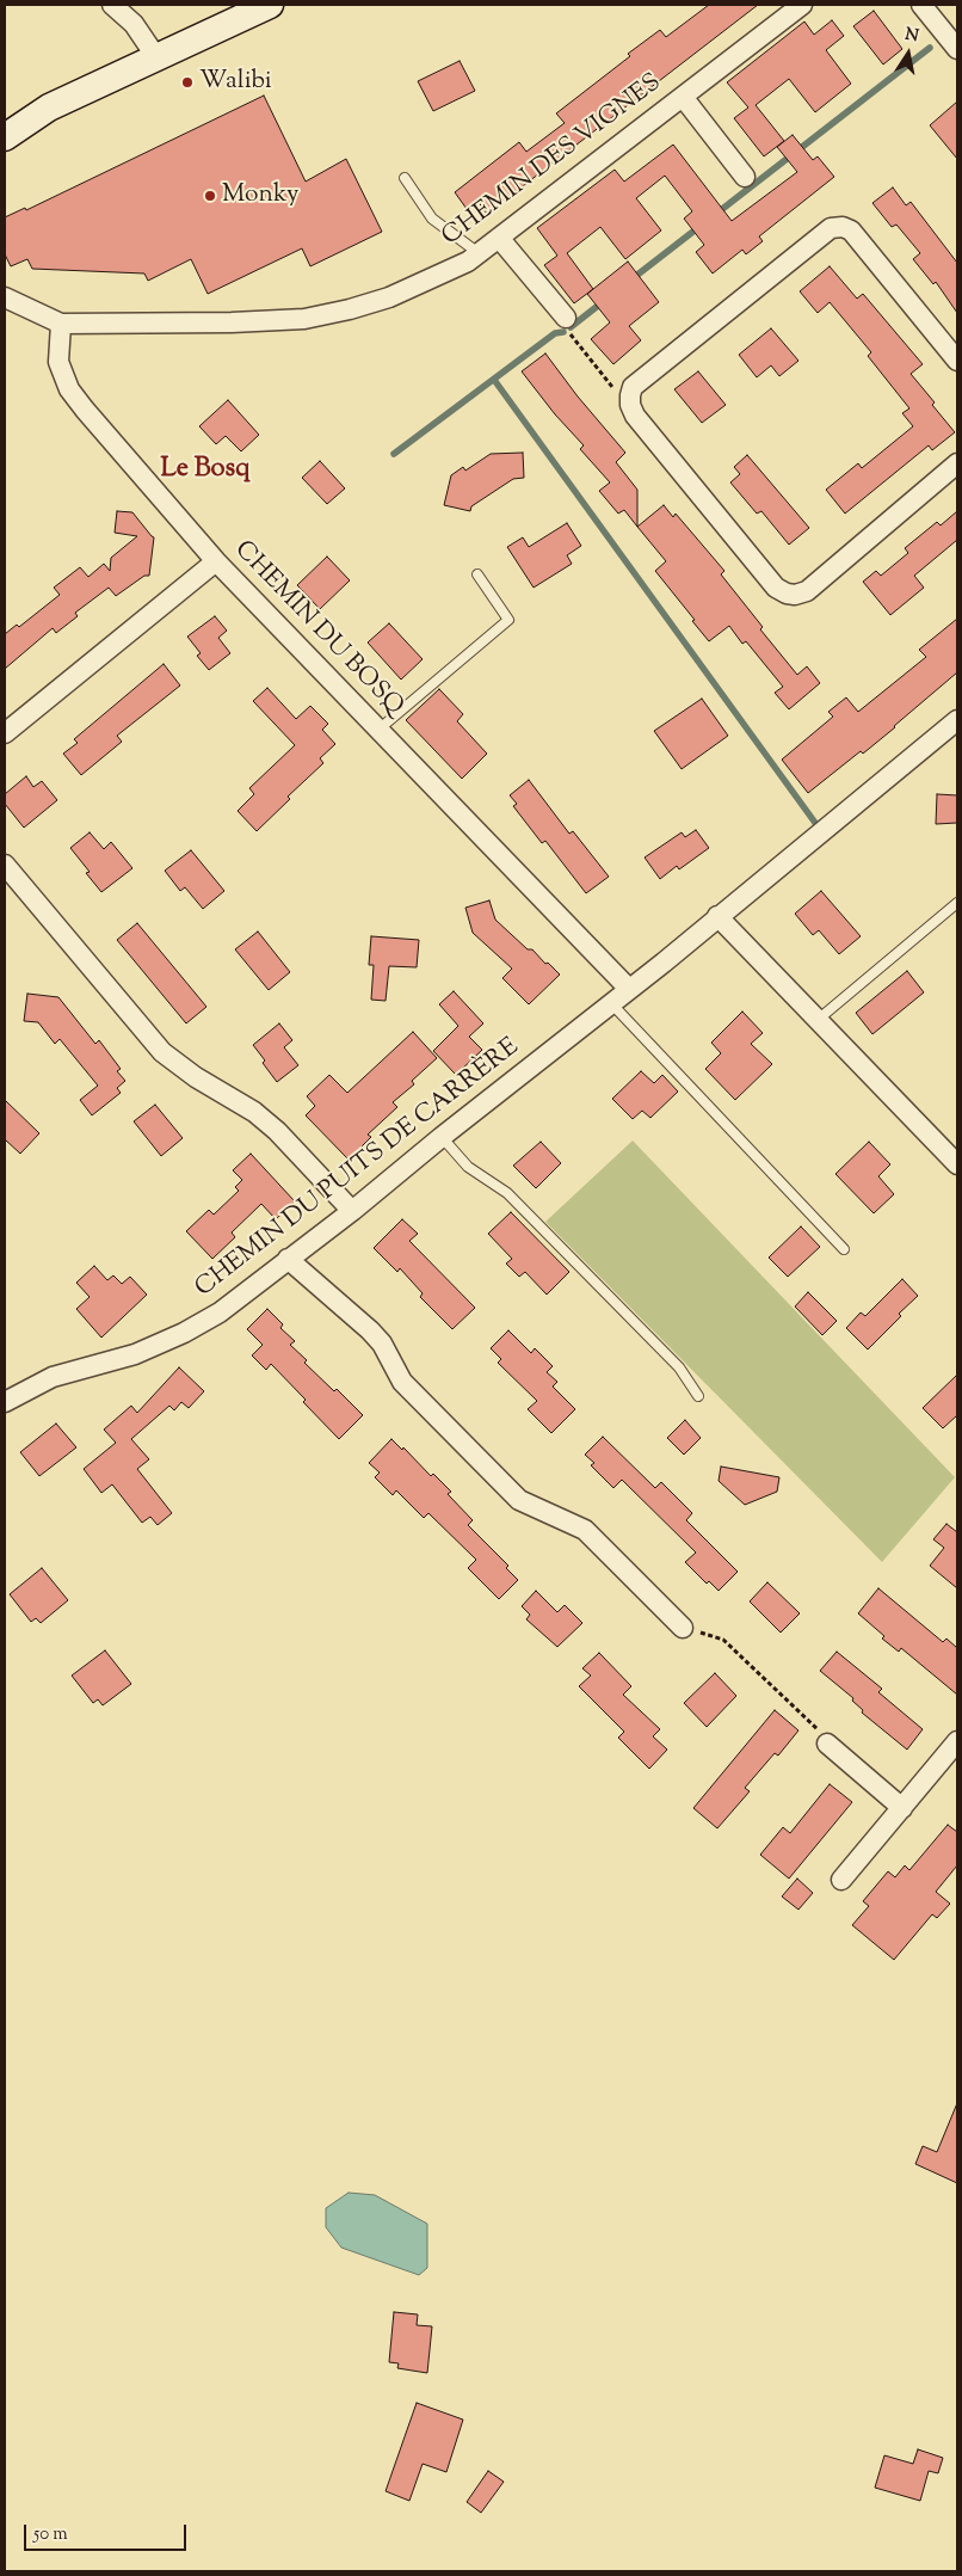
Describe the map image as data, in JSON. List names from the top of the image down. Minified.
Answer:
{"streets":{"street":["CHEMIN DES VIGNES","CHEMIN DU BOSQ","CHEMIN DU PUITS DE CARRÈRE"]},"crossings":[["CHEMIN DES VIGNES","CHEMIN DU BOSQ"],["CHEMIN DU BOSQ","CHEMIN DU PUITS DE CARRÈRE"]],"districts":["Le Bosq"],"places":["Walibi","Monky"],"scale_bar":"50 m","north":"top"}
